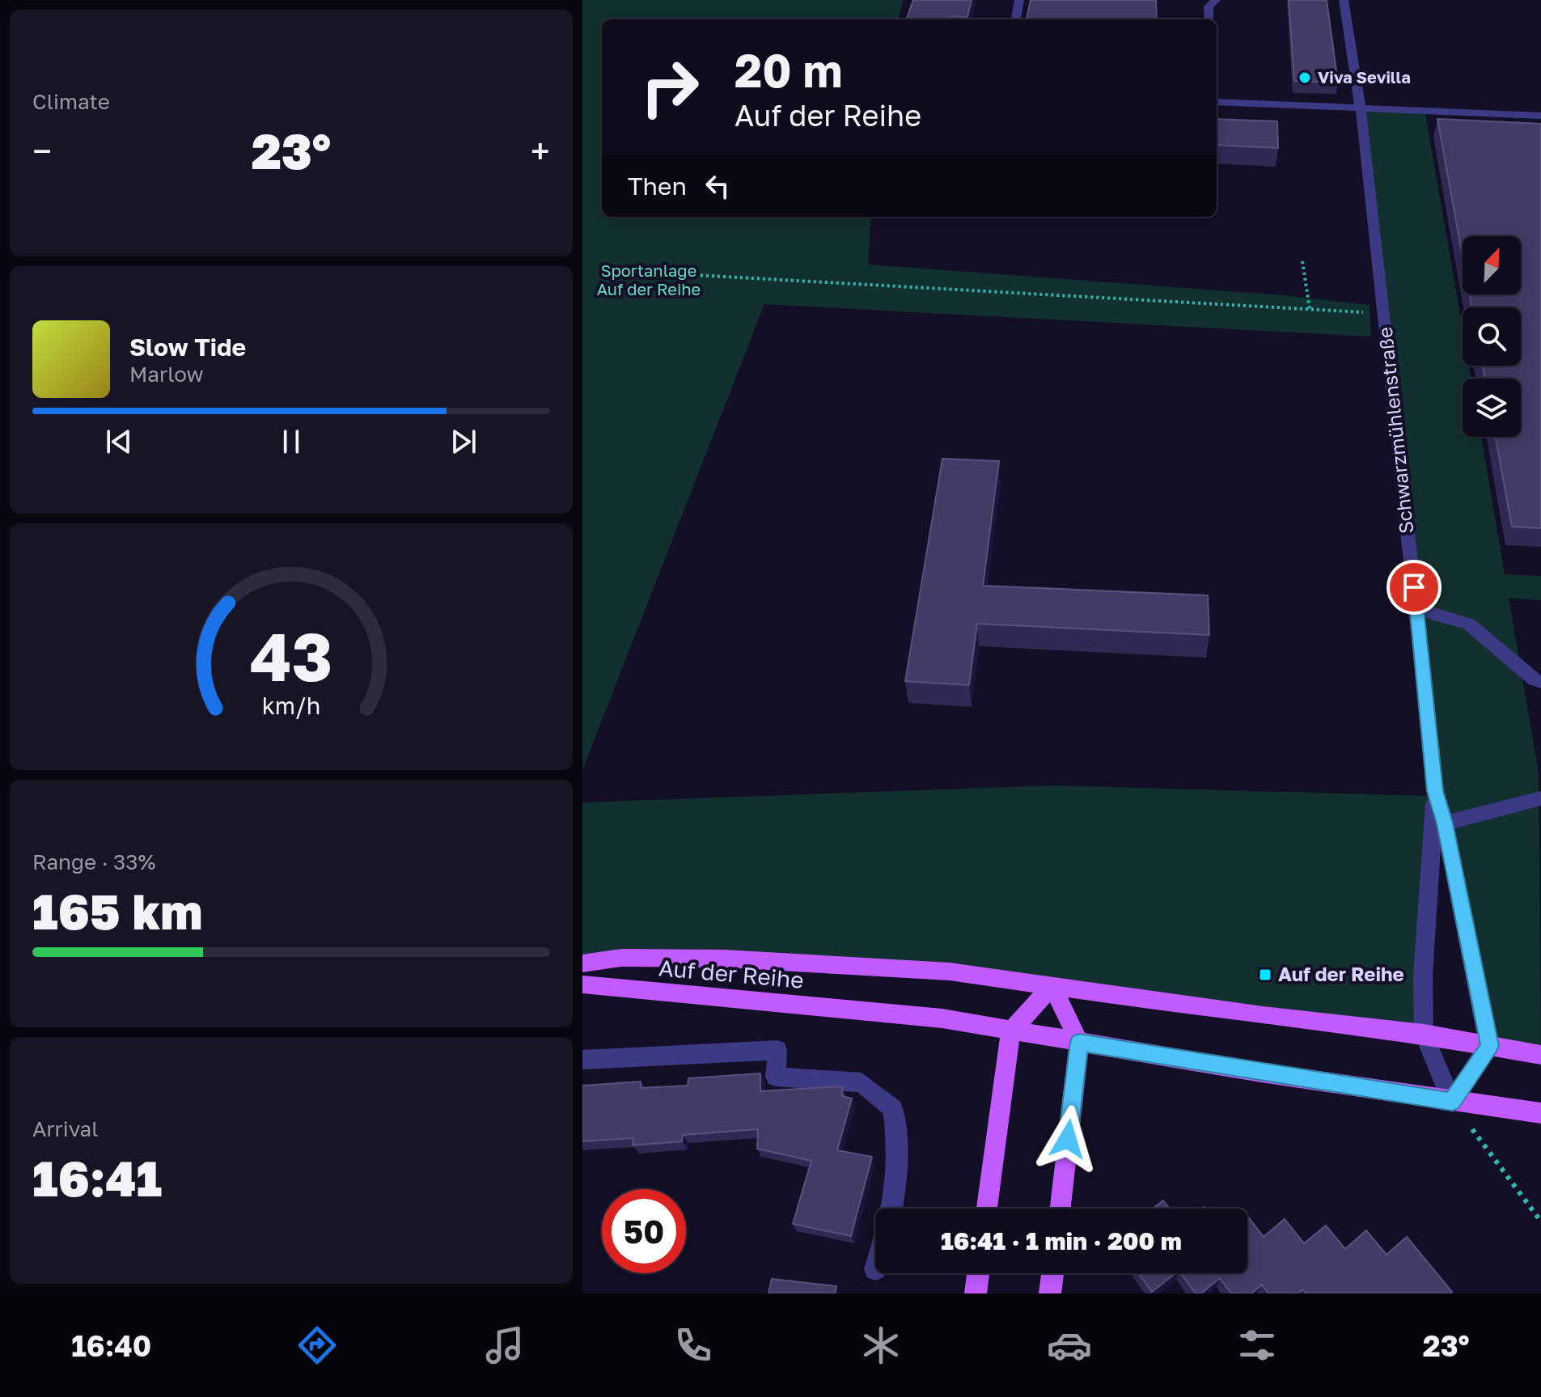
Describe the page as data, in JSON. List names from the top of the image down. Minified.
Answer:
{"streets":{"main road":["Auf der Reihe"],"street":["Schwarzmühlenstraße"]},"crossings":[["Schwarzmühlenstraße","Auf der Reihe"]],"parks":["Sportanlage Auf der Reihe"],"places":{"other":["Viva Sevilla"],"transit":["Auf der Reihe"]},"north":"top right","page":{"tile":["Climate",["Range · 33%","165 km"],["Arrival","16:41"]],"turn":["20 m","Auf der Reihe"],"heat":["−","23°","+"],"then":"Then","song":["Slow Tide","Marlow"],"limit":"50","trip":"16:41 · 1 min · 200 m","tabs":["16:40","23°"],"gauge":["43","km/h"]}}
